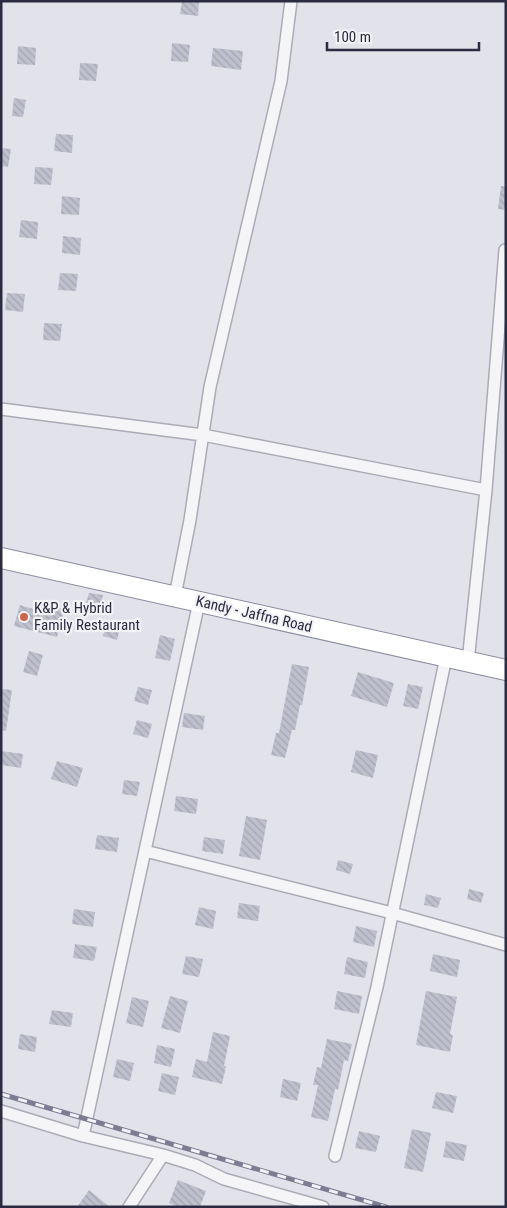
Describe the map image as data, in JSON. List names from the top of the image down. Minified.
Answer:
{"streets":{"highway":["Kandy - Jaffna Road"]},"places":["K&P & Hybrid Family Restaurant"],"scale_bar":"100 m"}
